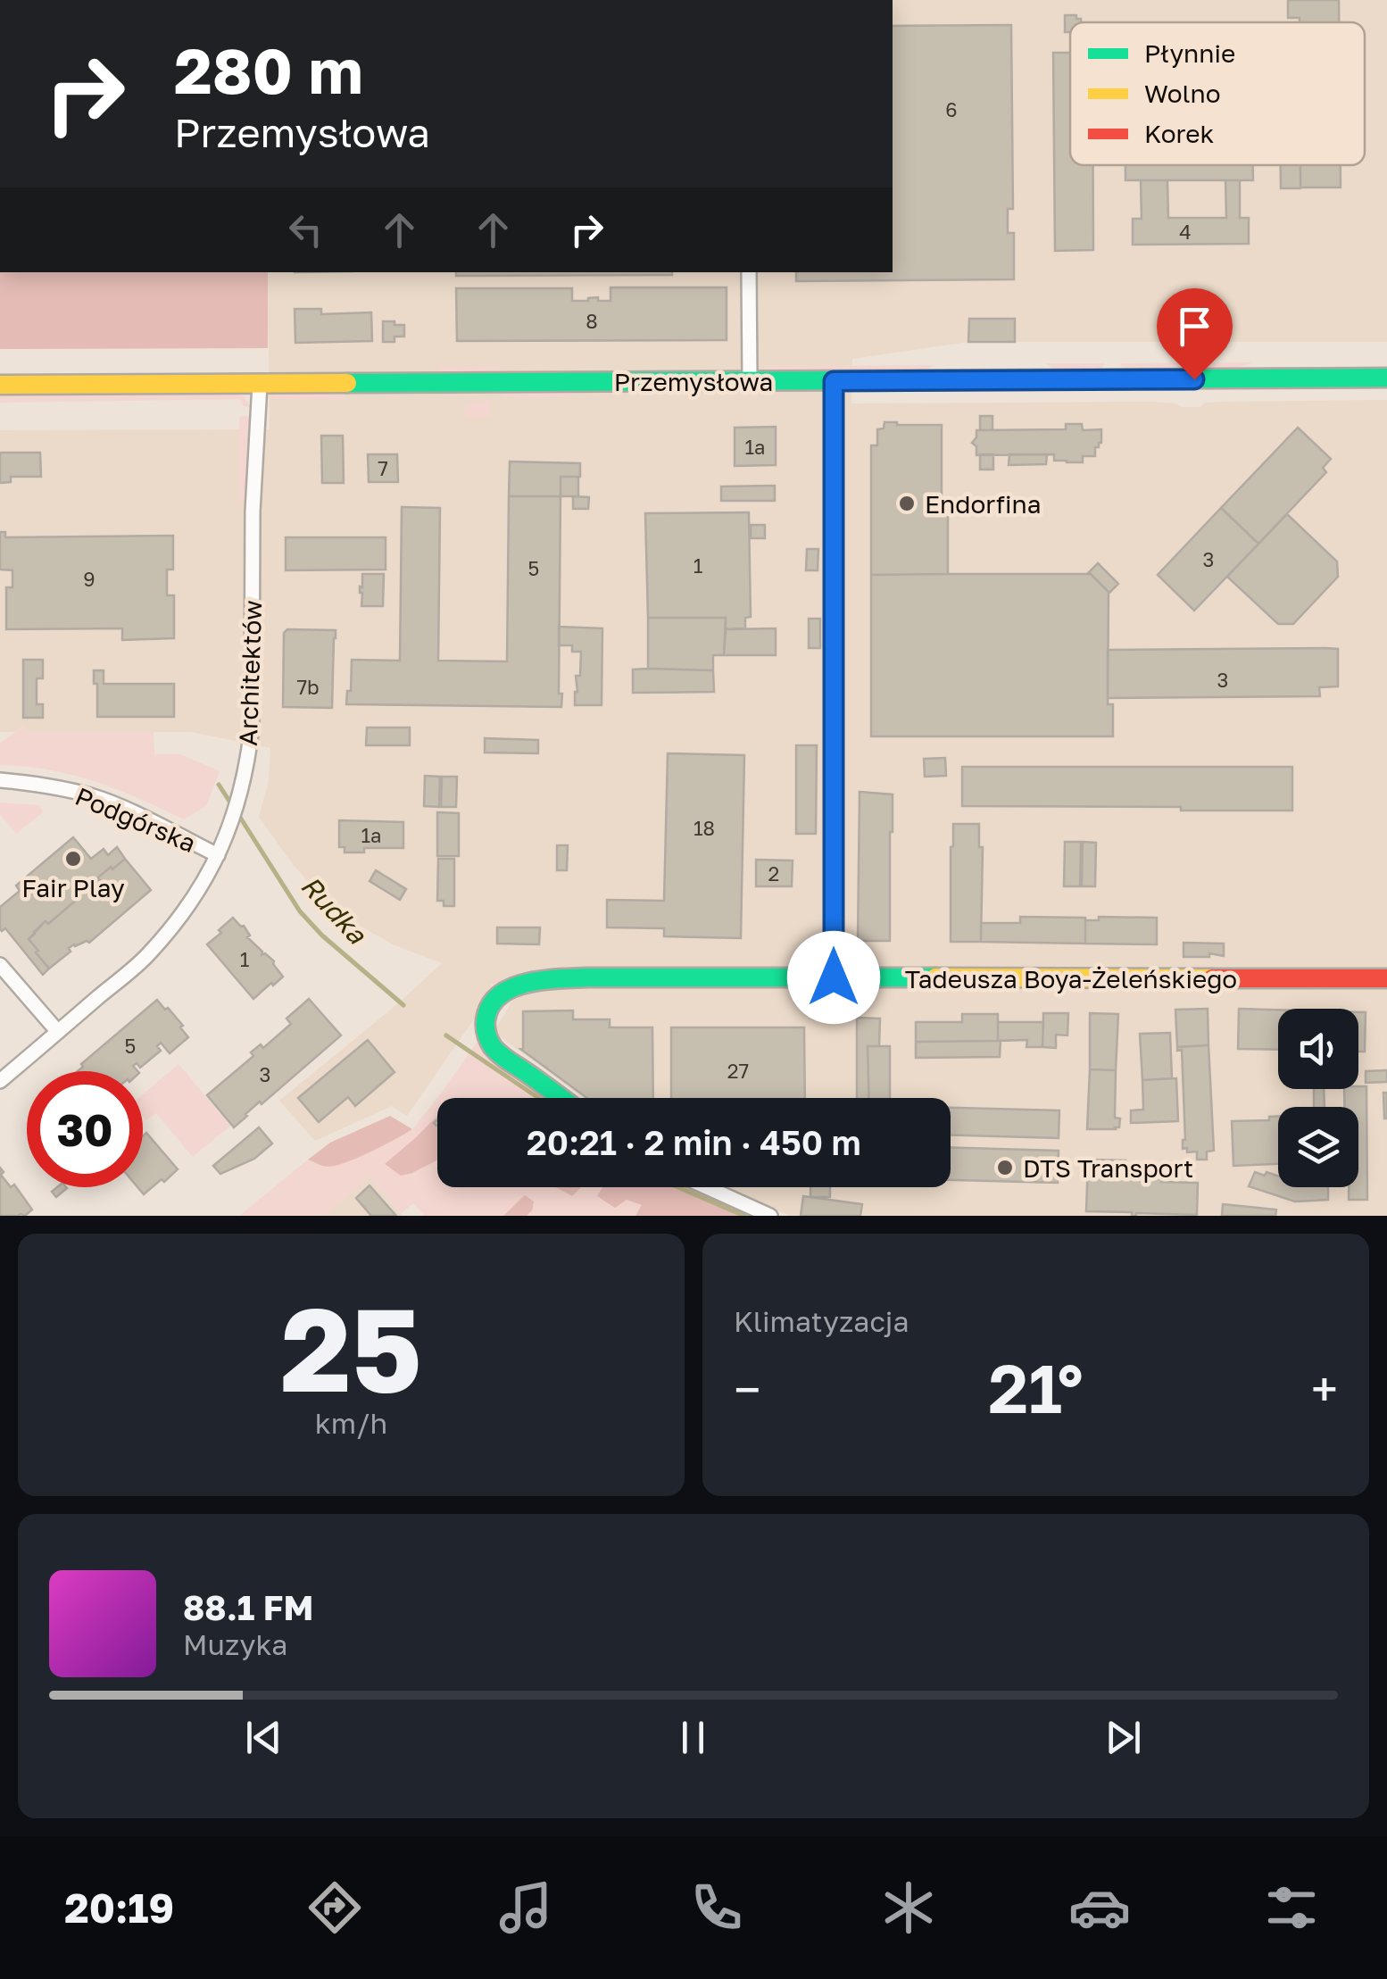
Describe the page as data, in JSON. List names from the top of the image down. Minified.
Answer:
{"streets":{"street":["Przemysłowa","Architektów","Podgórska","Tadeusza Boya-Żeleńskiego"]},"crossings":[["Przemysłowa","Architektów"],["Architektów","Podgórska"]],"water":["Rudka"],"places":["Endorfina","Fair Play","DTS Transport"],"house_numbers":["6","4","8","1a","7","3","1","5","9","3","7b","18","1a","2","1","5","27","3"],"legend":["Płynnie","Wolno","Korek"],"page":{"turn":["280 m","Przemysłowa"],"limit":"30","trip":"20:21 · 2 min · 450 m","tile":[["25","km/h"],"Klimatyzacja"],"heat":["−","21°","+"],"song":["88.1 FM","Muzyka"],"tabs":"20:19"}}
